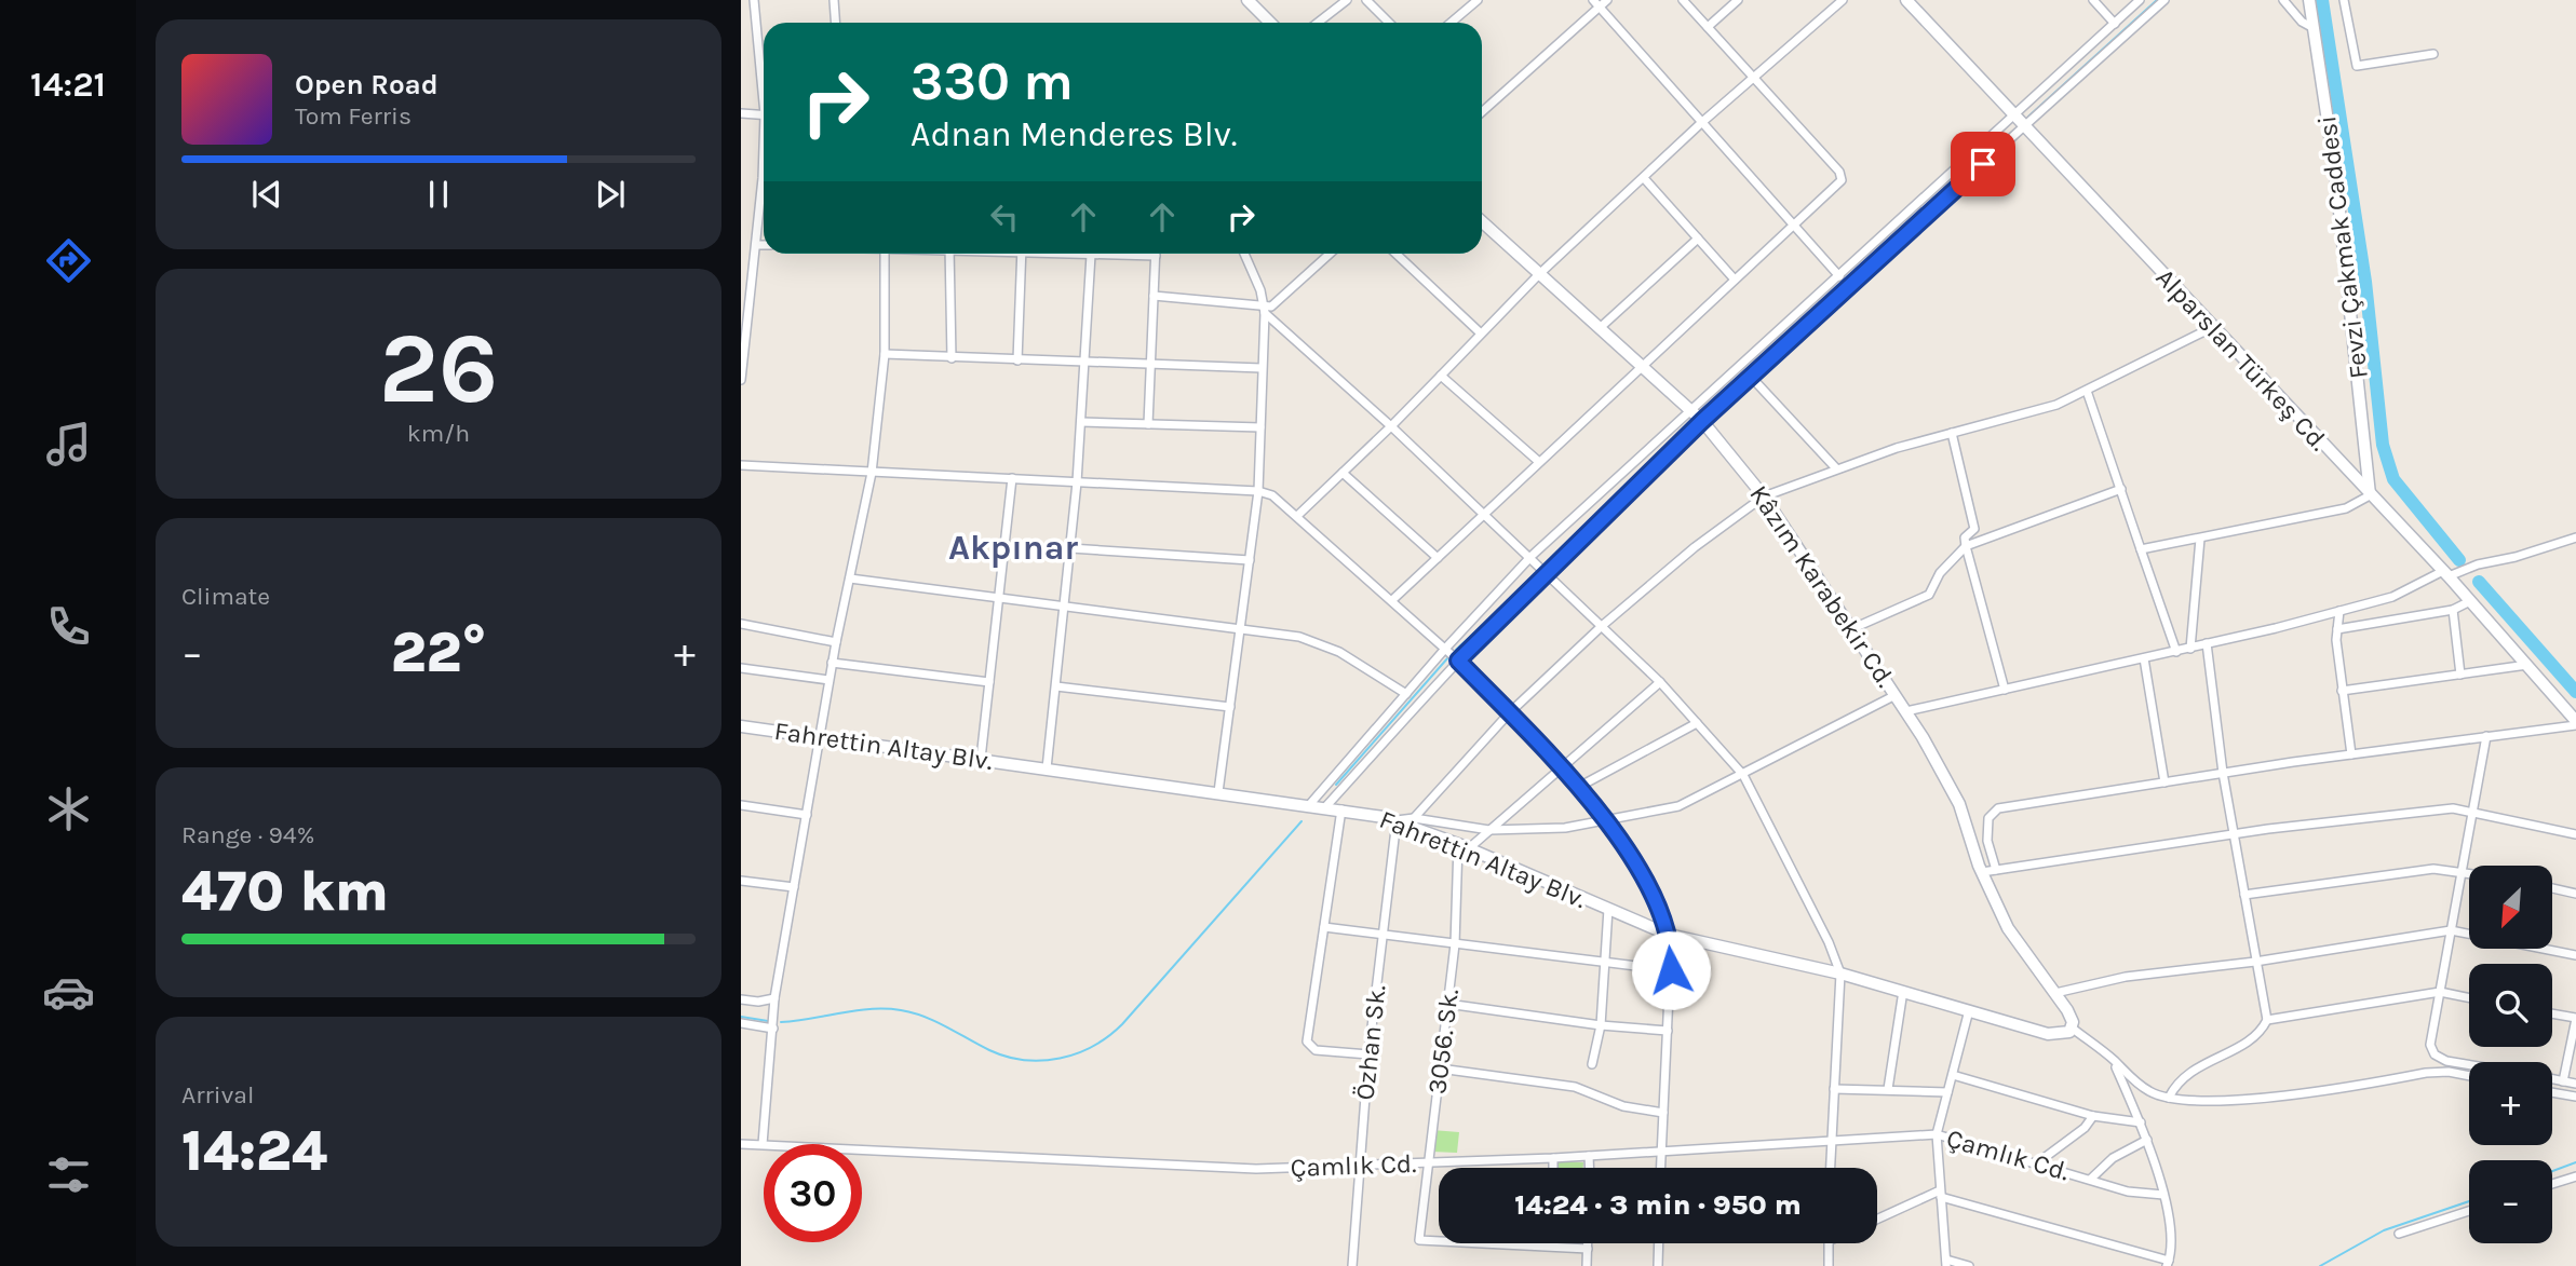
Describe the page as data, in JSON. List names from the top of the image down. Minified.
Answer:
{"streets":{"street":["Fevzi Çakmak Caddesi","Alparslan Türkeş Cd.","Kâzım Karabekir Cd.","Fahrettin Altay Blv.","3056. Sk.","Özhan Sk.","Çamlık Cd."]},"crossings":[["Fevzi Çakmak Caddesi","Alparslan Türkeş Cd."],["Kâzım Karabekir Cd.","Fahrettin Altay Blv."],["Fahrettin Altay Blv.","3056. Sk."],["Fahrettin Altay Blv.","Özhan Sk."],["3056. Sk.","Çamlık Cd."],["Özhan Sk.","Çamlık Cd."]],"districts":["Akpınar"],"north":"bottom left","page":{"tabs":"14:21","turn":["330 m","Adnan Menderes Blv."],"song":["Open Road","Tom Ferris"],"tile":[["26","km/h"],"Climate",["Range · 94%","470 km"],["Arrival","14:24"]],"heat":["−","22°","+"],"map_buttons":["+","−"],"limit":"30","trip":"14:24 · 3 min · 950 m"}}
